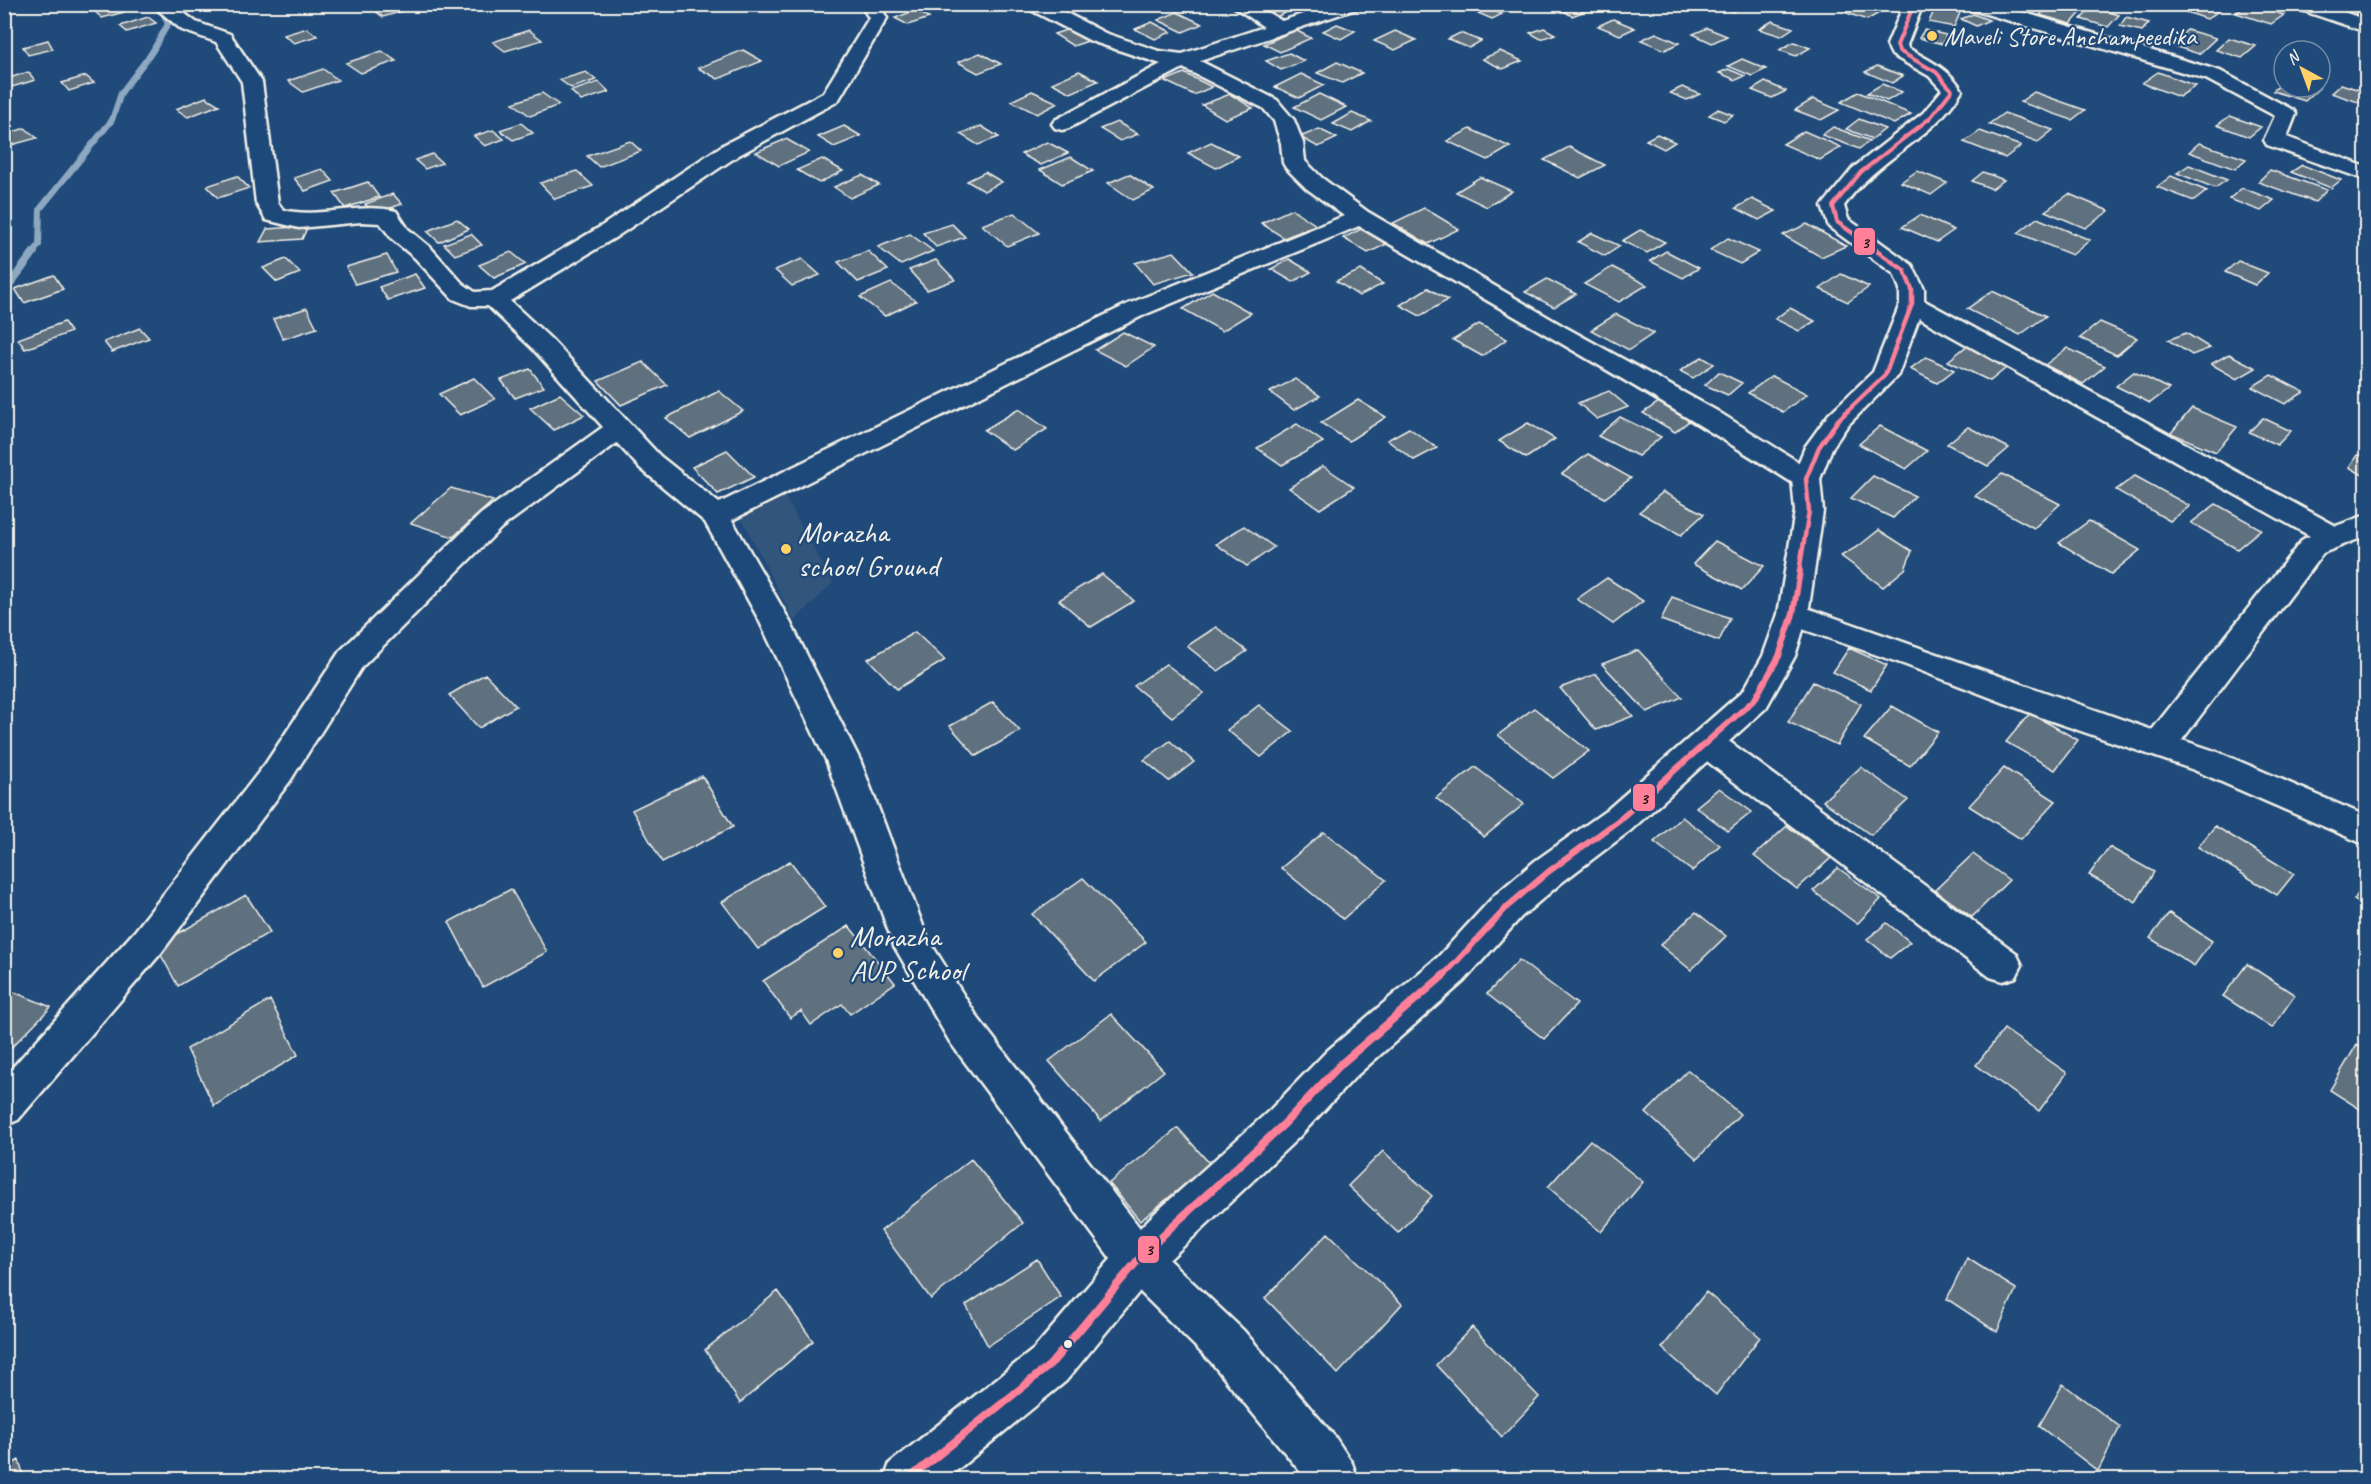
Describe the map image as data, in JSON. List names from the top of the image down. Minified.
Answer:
{"places":["Maveli Store Anchampeedika","Morazha school Ground","Morazha AUP School"],"lines":["transit line 3"],"north":"top left"}
